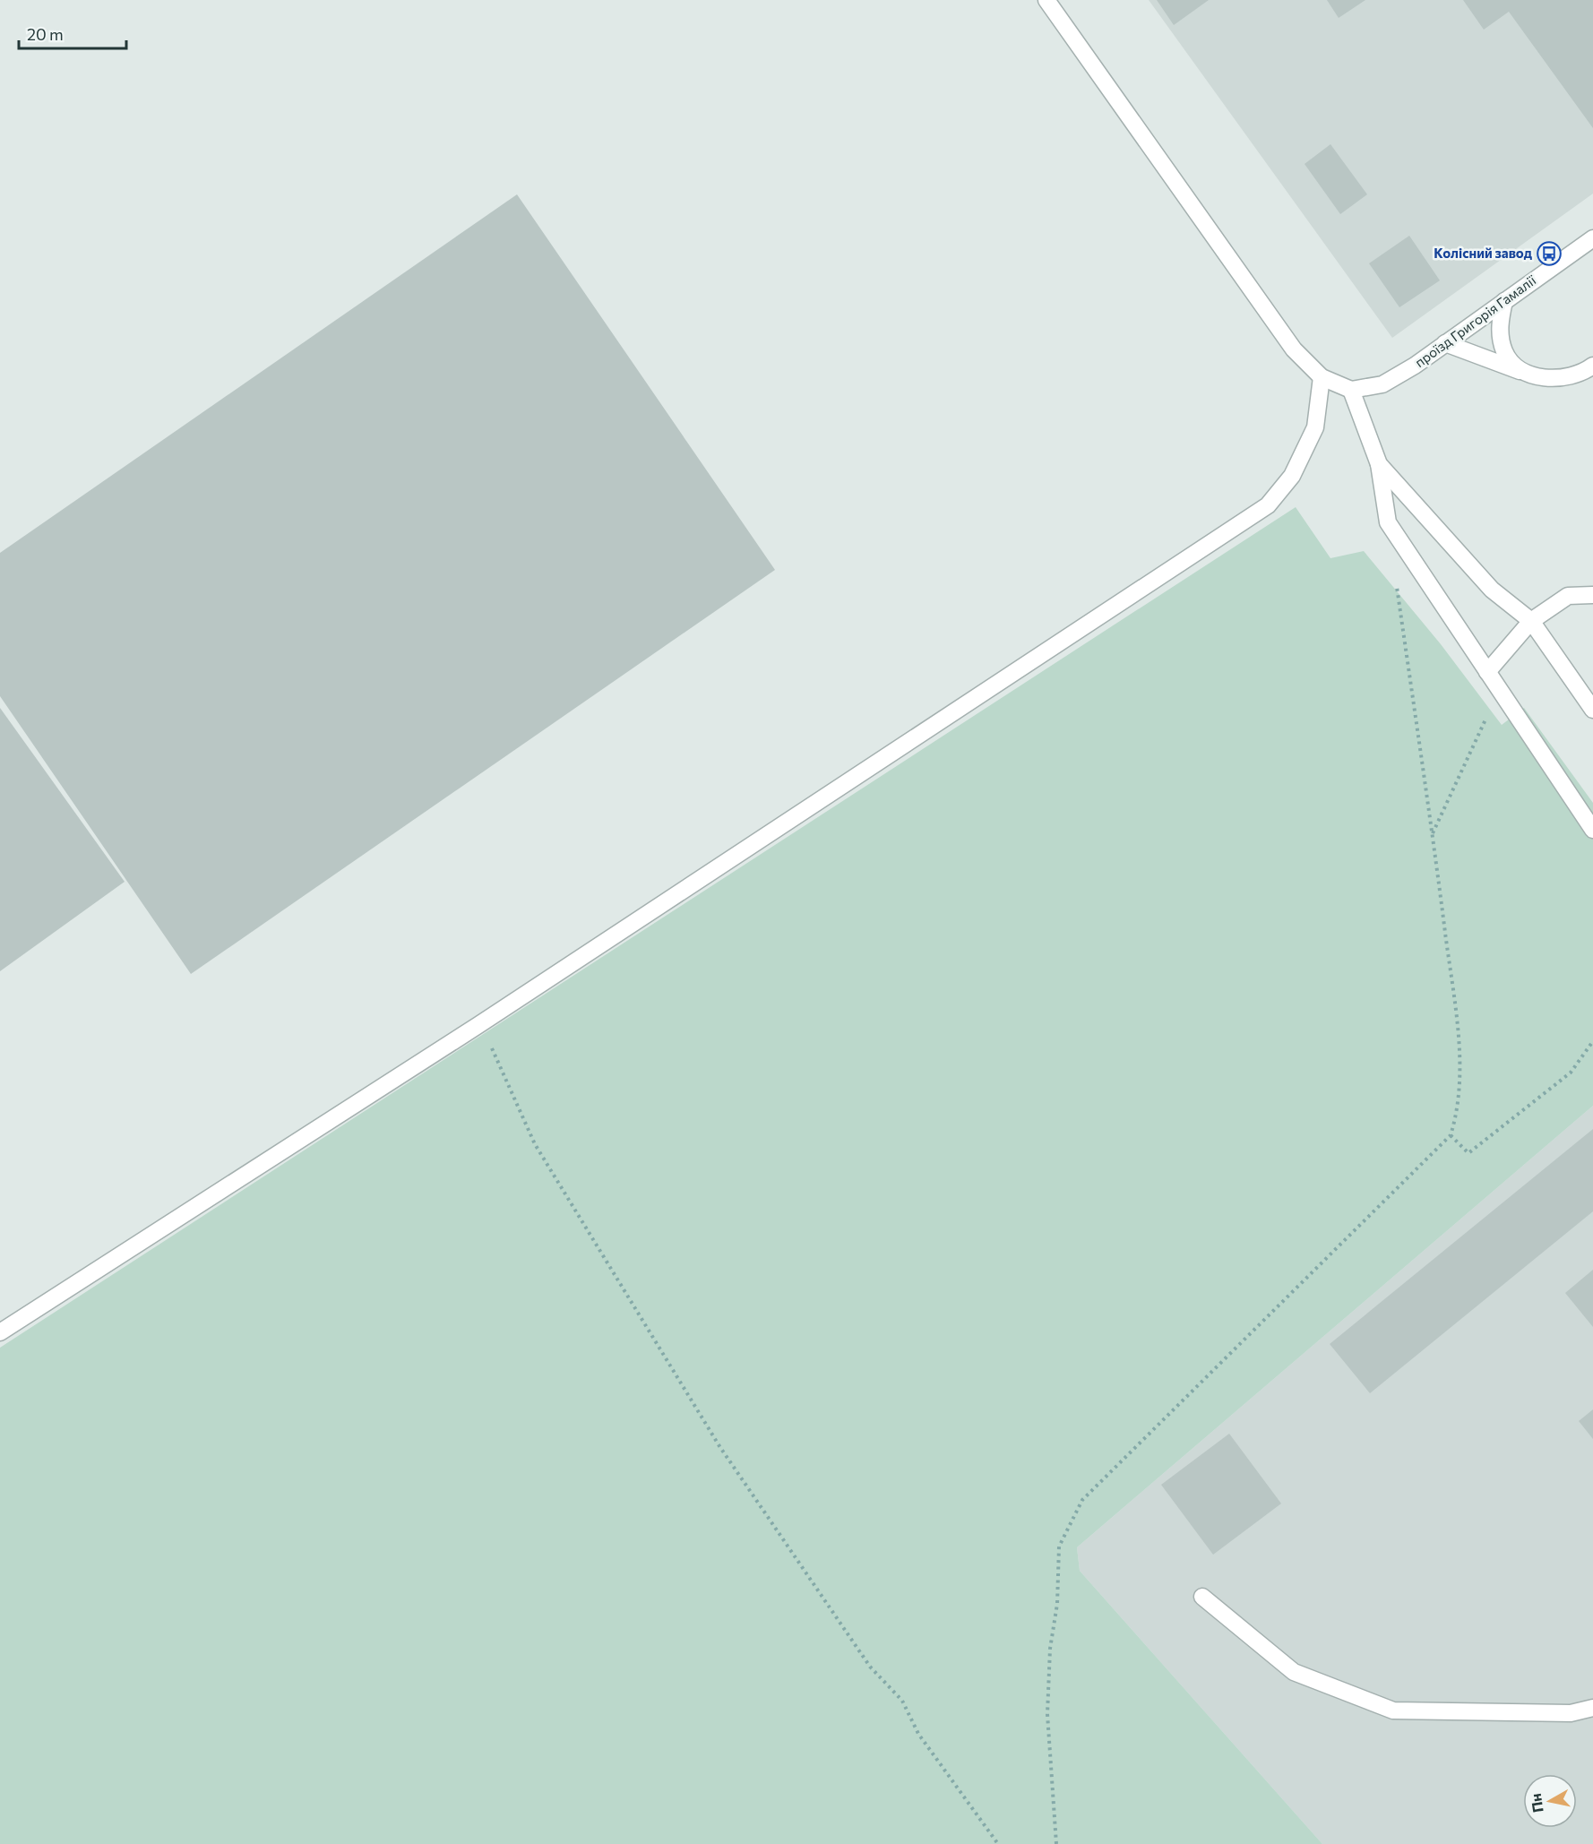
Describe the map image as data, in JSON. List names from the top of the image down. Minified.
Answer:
{"streets":{"street":["проїзд Григорія Гамалії"]},"places":{"bus stop":["Колісний завод"]},"scale_bar":"20 m","north":"left"}
